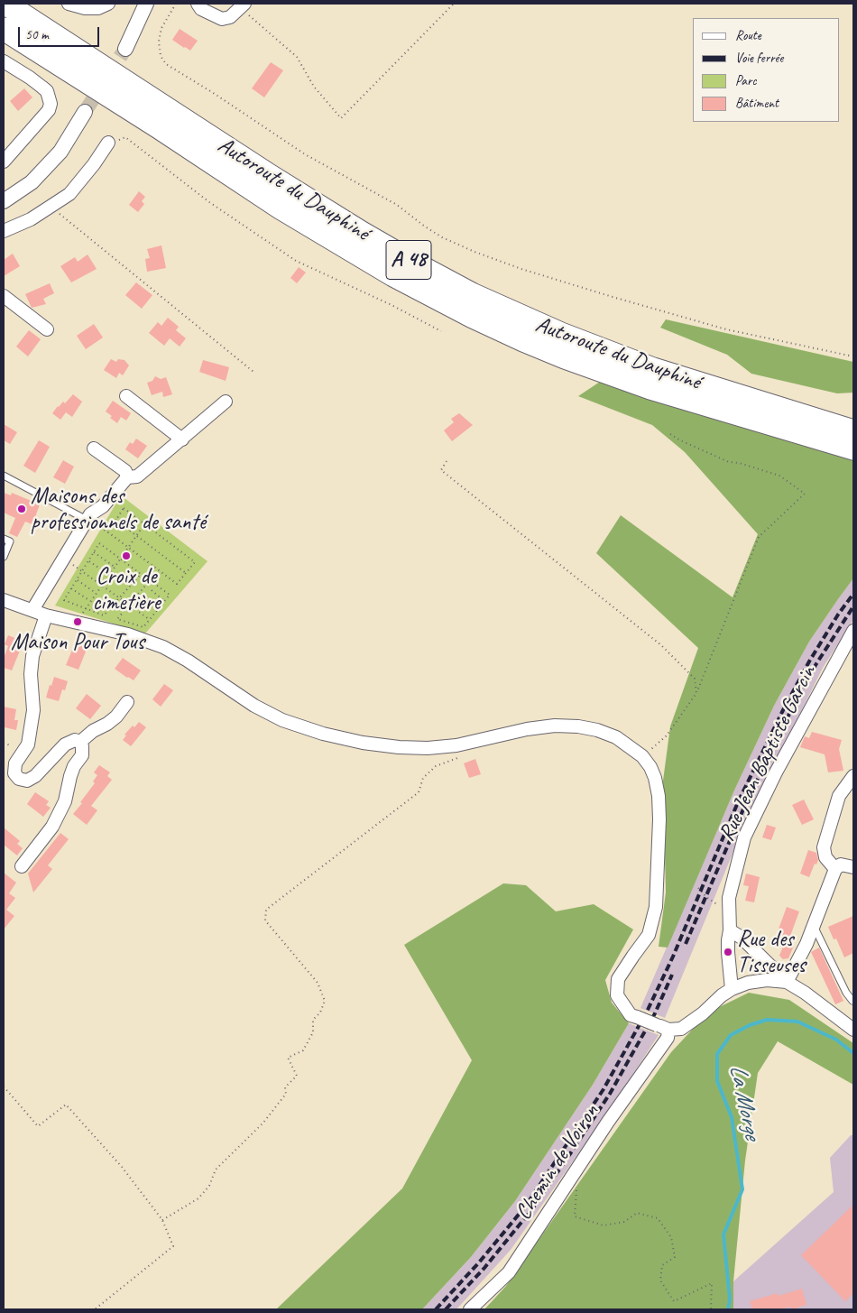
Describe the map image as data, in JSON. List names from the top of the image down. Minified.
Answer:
{"streets":{"highway":["Autoroute du Dauphiné","A 48"],"street":["Rue Jean Baptiste Garcin","Chemin de Voiron"]},"water":["La Morge"],"places":["Maisons des professionnels de santé","Croix de cimetière","Maison Pour Tous","Rue des Tisseuses"],"legend":["Route","Voie ferrée","Parc","Bâtiment"],"scale_bar":"50 m"}
